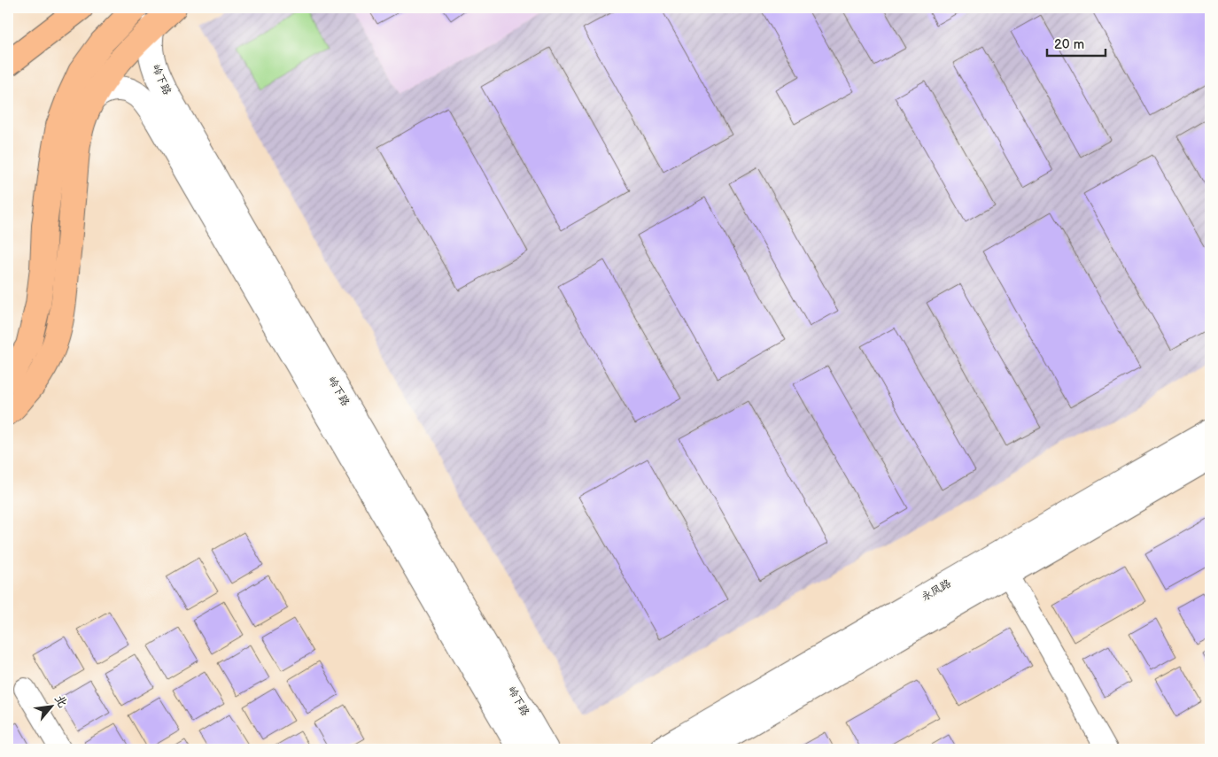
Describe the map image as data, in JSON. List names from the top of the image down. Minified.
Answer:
{"streets":{"street":["岭下路","永凤路"]},"scale_bar":"20 m","north":"top right"}
